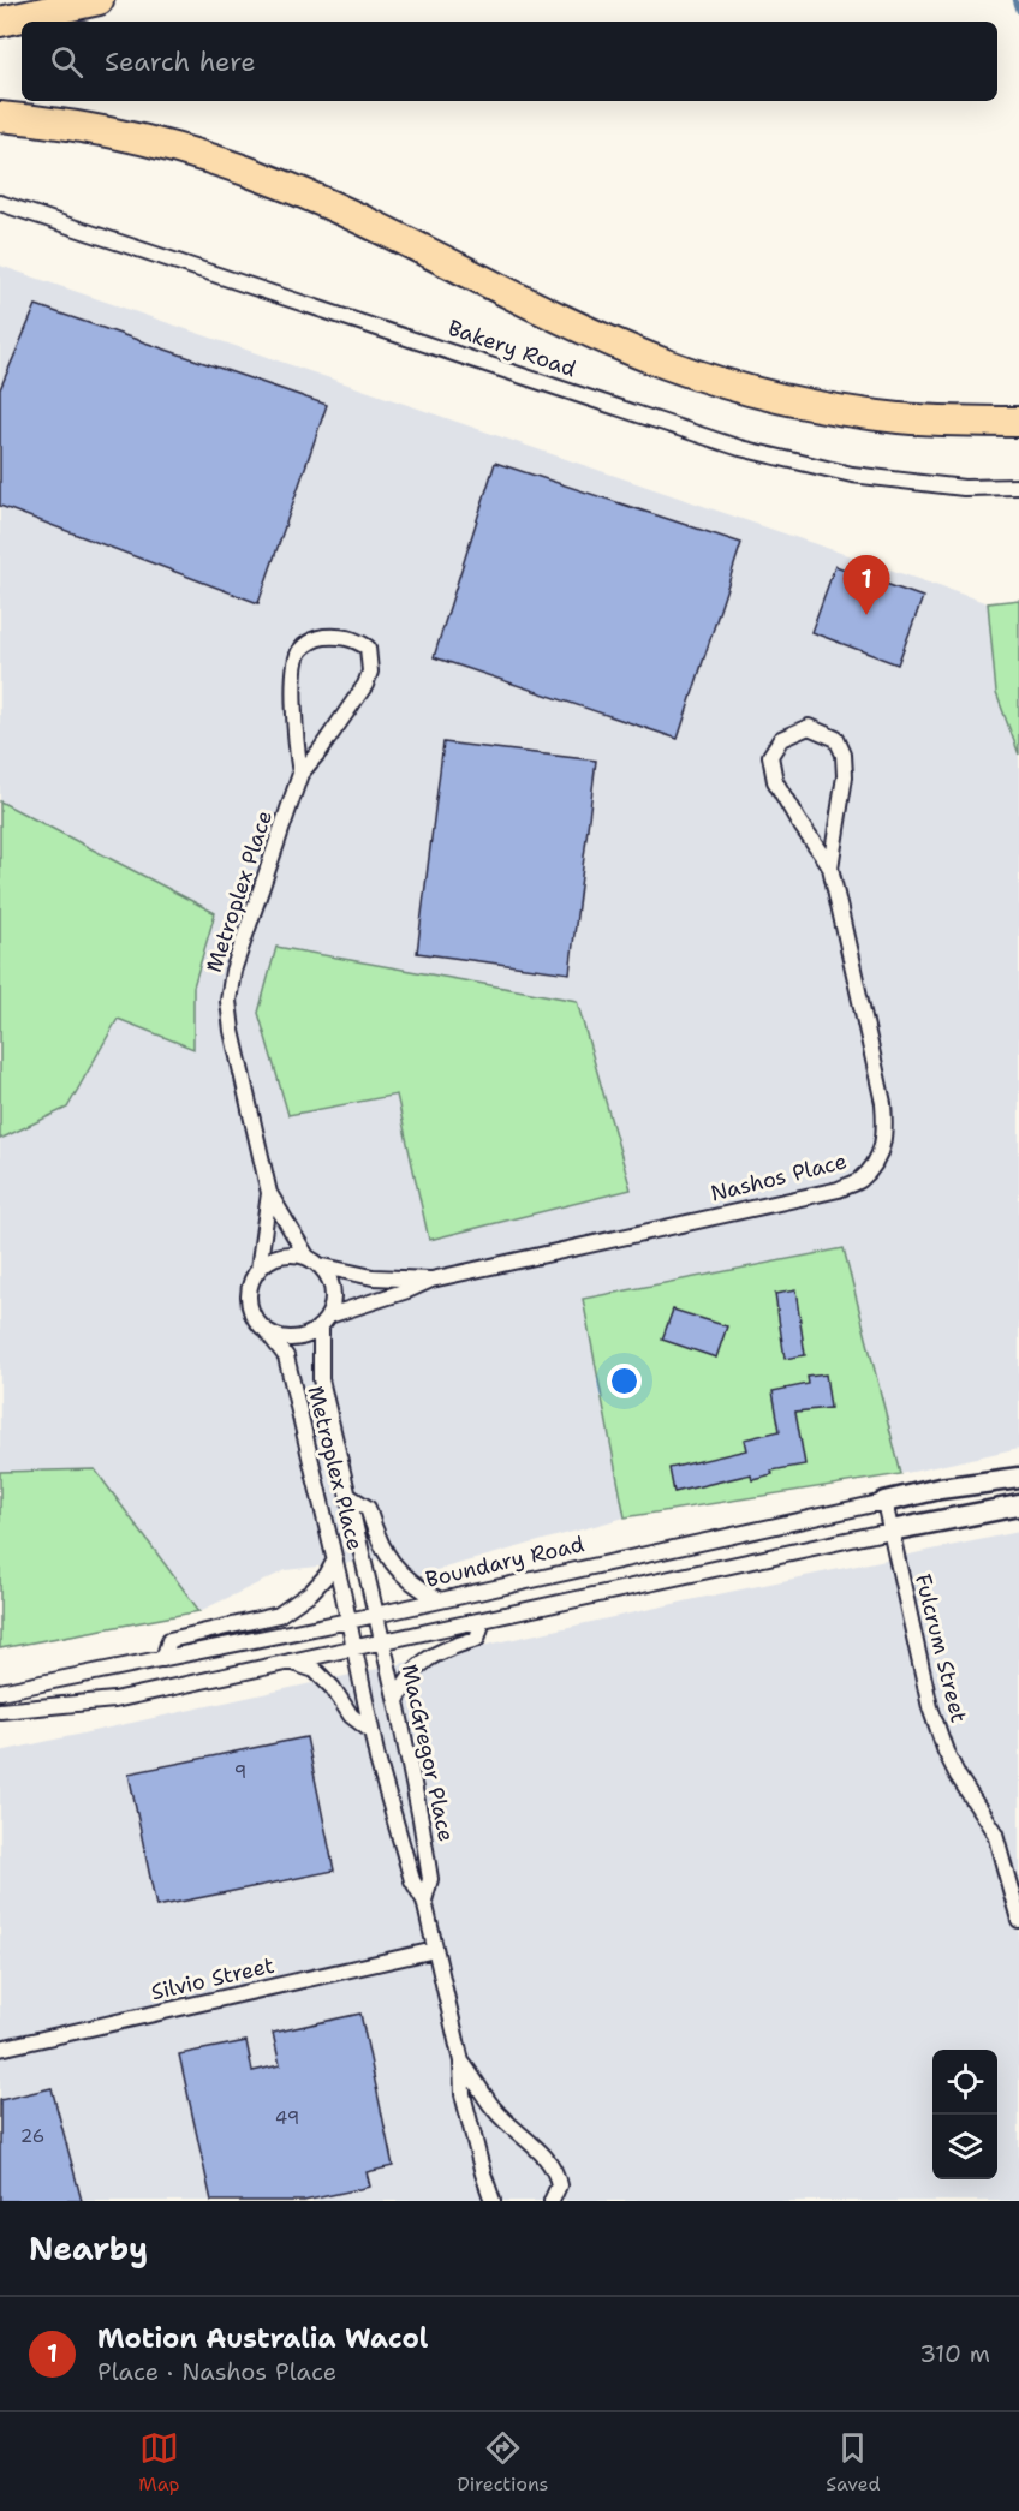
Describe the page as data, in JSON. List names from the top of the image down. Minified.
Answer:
{"streets":{"street":["Bakery Road","Metroplex Place","Nashos Place","Boundary Road","Fulcrum Street","MacGregor Place","Silvio Street"]},"crossings":[["Metroplex Place","Nashos Place"],["Metroplex Place","Boundary Road"],["Metroplex Place","MacGregor Place"],["Boundary Road","Fulcrum Street"],["Boundary Road","MacGregor Place"],["MacGregor Place","Silvio Street"]],"house_numbers":["9","49","26"],"page":{"search":"Search here","pins":"1","heading":"Nearby","list":[{"mark":"1","name":"Motion Australia Wacol","note":"Place · Nashos Place","value":"310 m"}],"nav":["Map","Directions","Saved"]}}
